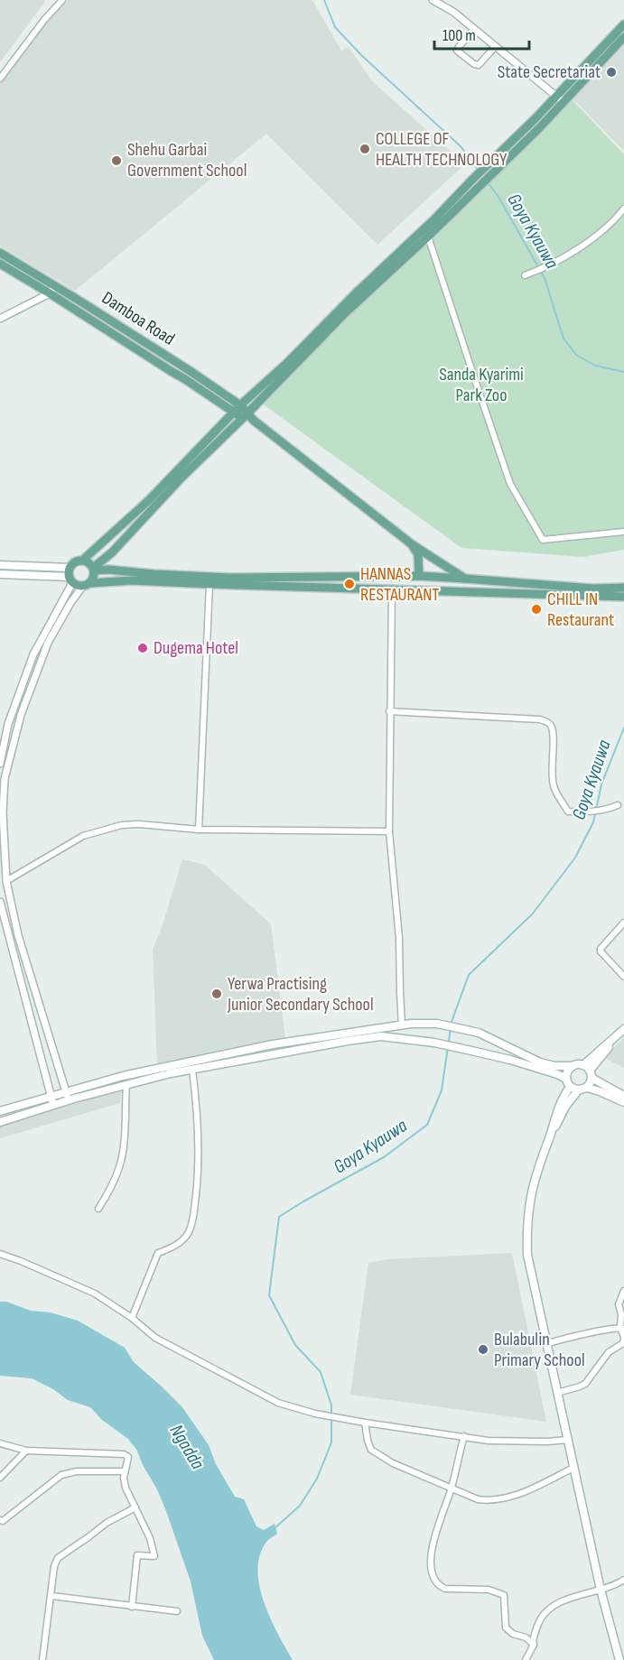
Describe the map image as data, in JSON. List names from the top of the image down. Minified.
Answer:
{"streets":{"main road":["Damboa Road"]},"water":["Goya Kyauwa","Ngadda"],"parks":["Sanda Kyarimi Park Zoo"],"places":["State Secretariat","COLLEGE OF HEALTH TECHNOLOGY","Shehu Garbai Government School","HANNAS RESTAURANT","CHILL IN Restaurant","Dugema Hotel","Yerwa Practising Junior Secondary School","Bulabulin Primary School"],"scale_bar":"100 m"}
